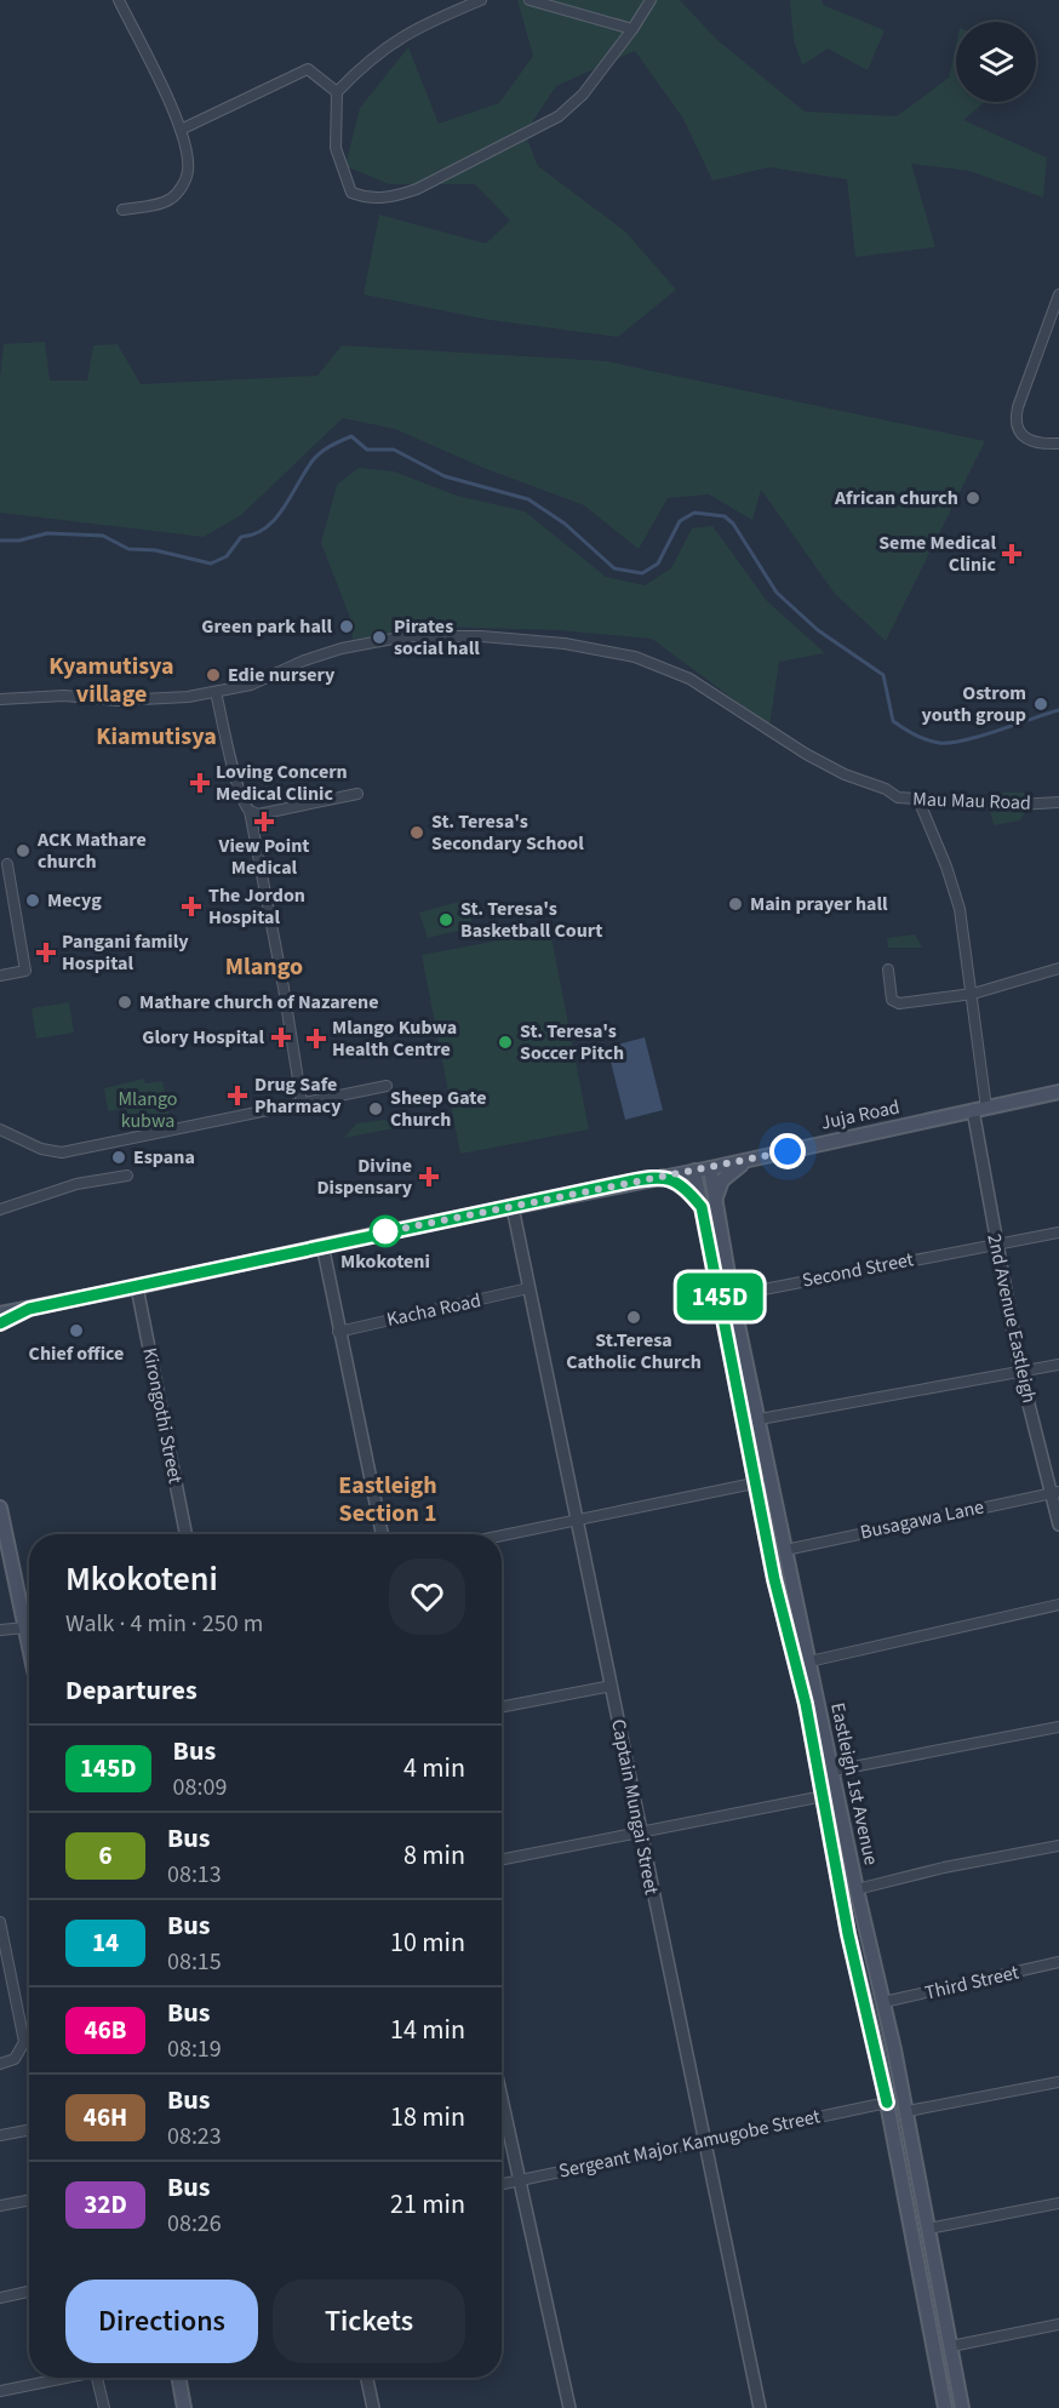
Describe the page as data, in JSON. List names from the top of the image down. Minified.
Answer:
{"streets":{"main road":["Juja Road","Eastleigh 1st Avenue"],"street":["Mau Mau Road","Second Street","Kacha Road","2nd Avenue Eastleigh","Kirongothi Street","Busagawa Lane","Captain Mungai Street","Third Street","Sergeant Major Kamugobe Street"]},"crossings":[["Juja Road","2nd Avenue Eastleigh"],["Juja Road","Kirongothi Street"],["Juja Road","Eastleigh 1st Avenue"],["Juja Road","Captain Mungai Street"],["Second Street","2nd Avenue Eastleigh"],["Second Street","Eastleigh 1st Avenue"],["Kacha Road","Captain Mungai Street"],["2nd Avenue Eastleigh","Busagawa Lane"],["Busagawa Lane","Eastleigh 1st Avenue"],["Eastleigh 1st Avenue","Third Street"],["Eastleigh 1st Avenue","Sergeant Major Kamugobe Street"],["Captain Mungai Street","Sergeant Major Kamugobe Street"]],"districts":["Kyamutisya village","Kiamutisya","Mlango","Eastleigh Section 1"],"parks":["Mlango kubwa"],"places":{"other":["African church","Green park hall","Pirates social hall","Edie nursery","Ostrom youth group","St. Teresa's Secondary School","ACK Mathare church","Mecyg","Main prayer hall","St. Teresa's Basketball Court","Mathare church of Nazarene","St. Teresa's Soccer Pitch","Sheep Gate Church","Espana","Mkokoteni","St.Teresa Catholic Church","Chief office"],"health":["Seme Medical Clinic","Loving Concern Medical Clinic","View Point Medical","The Jordon Hospital","Pangani family Hospital","Glory Hospital","Mlango Kubwa Health Centre","Drug Safe Pharmacy","Divine Dispensary"]},"lines":["bus line 145D"],"page":{"on_map":"145D","heading":[["Mkokoteni","Walk · 4 min · 250 m"],"Departures"],"list":[{"mark":"145D","name":"Bus","note":"08:09","value":"4 min"},{"mark":"6","name":"Bus","note":"08:13","value":"8 min"},{"mark":"14","name":"Bus","note":"08:15","value":"10 min"},{"mark":"46B","name":"Bus","note":"08:19","value":"14 min"},{"mark":"46H","name":"Bus","note":"08:23","value":"18 min"},{"mark":"32D","name":"Bus","note":"08:26","value":"21 min"}],"buttons":["Directions","Tickets"]}}
